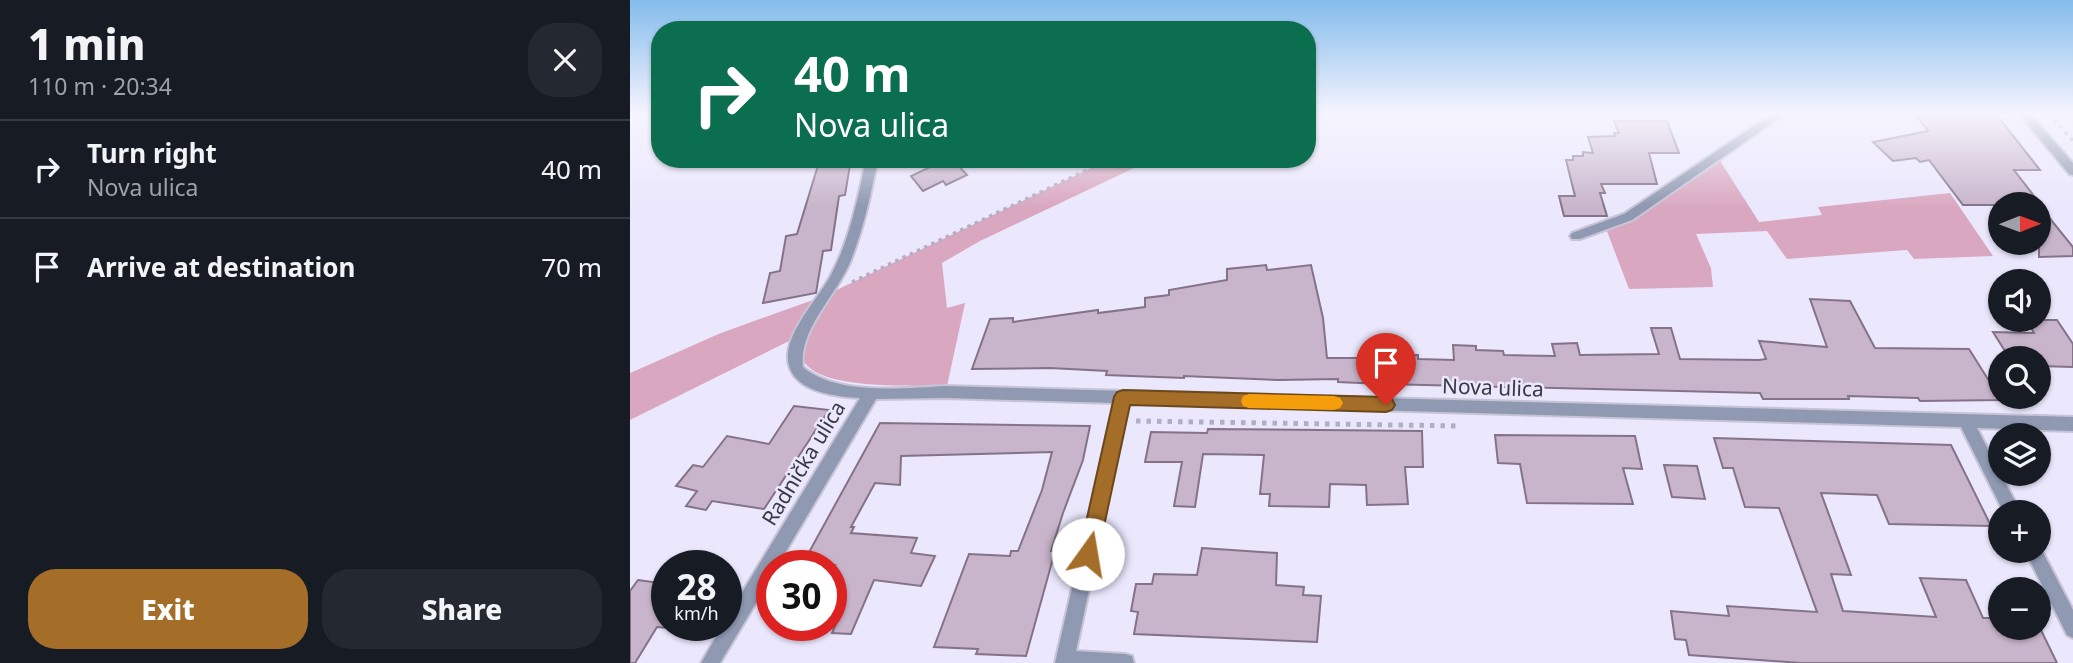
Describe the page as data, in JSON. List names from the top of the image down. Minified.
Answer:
{"streets":{"street":["Nova ulica","Radnička ulica"]},"crossings":[["Nova ulica","Radnička ulica"]],"north":"right","page":{"heading":["1 min","110 m · 20:34"],"turn":["40 m","Nova ulica"],"list":[{"name":"Turn right","note":"Nova ulica","value":"40 m"},{"name":"Arrive at destination","value":"70 m"}],"map_buttons":["+","−"],"speed":"28 km/h","limit":"30","buttons":["Exit","Share"]}}
